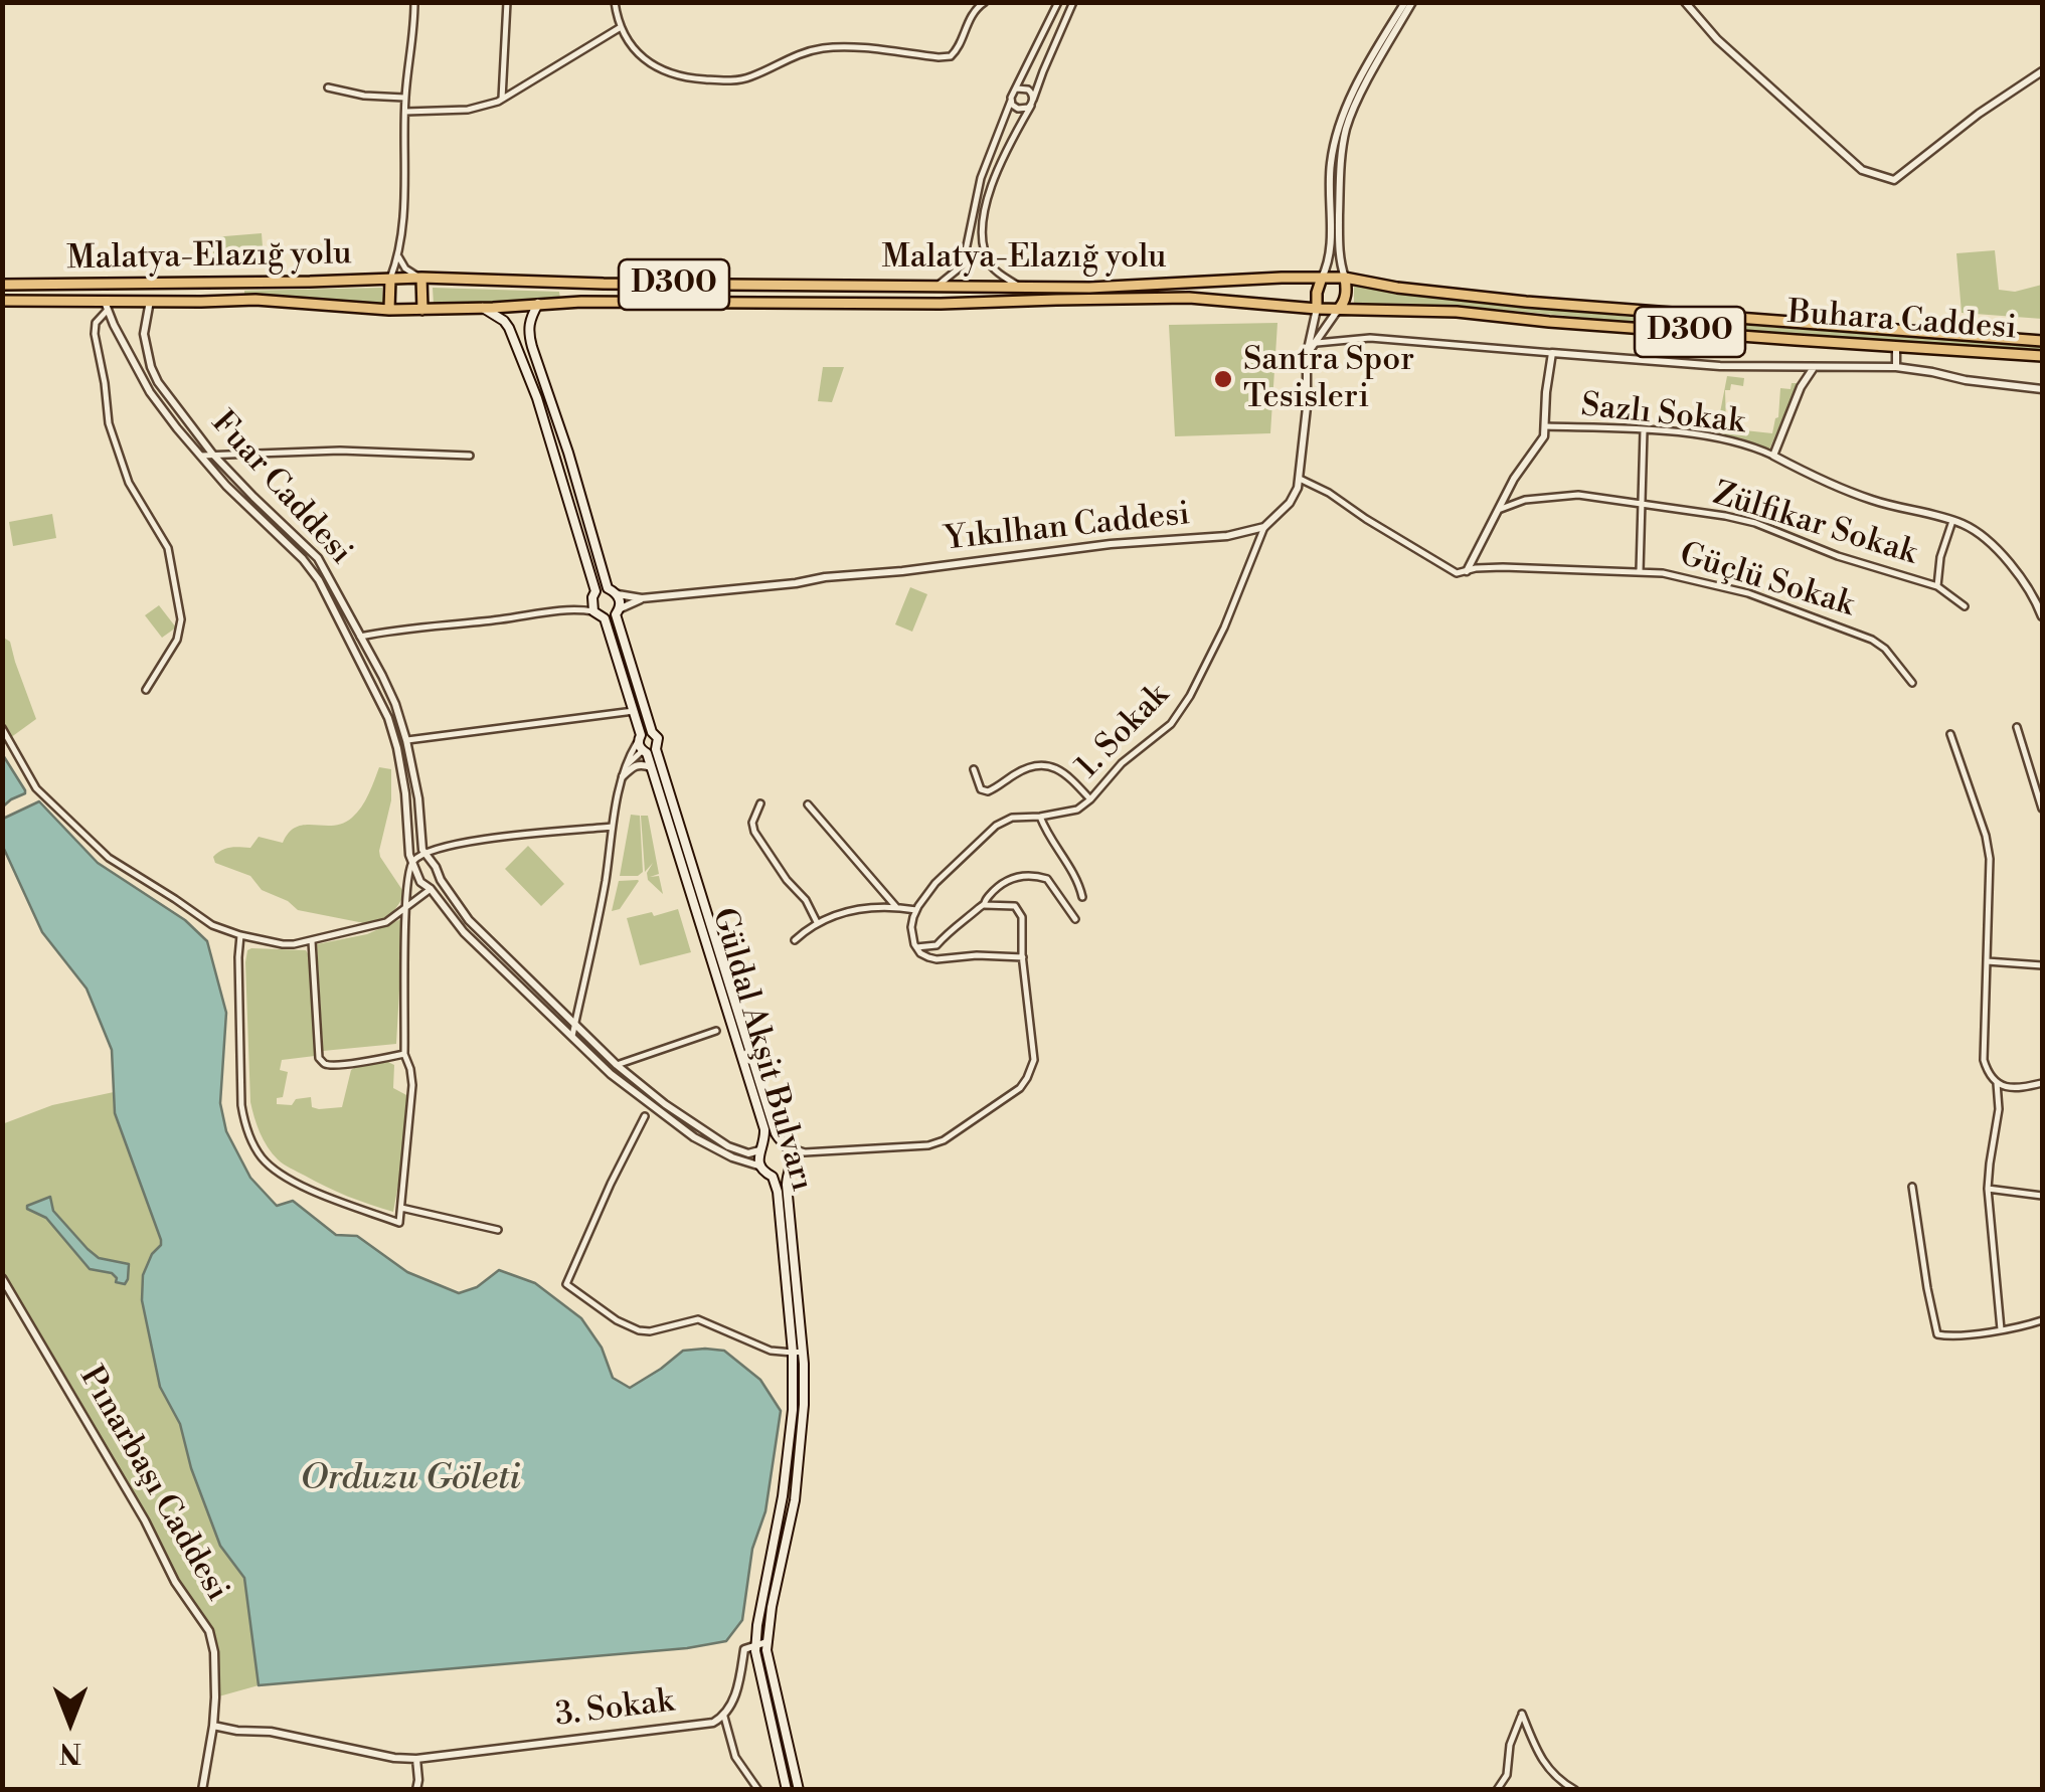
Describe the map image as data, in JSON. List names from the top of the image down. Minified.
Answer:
{"streets":{"highway":["Malatya-Elazığ yolu","D300","Buhara Caddesi"],"main road":["Güldal Akşit Bulvarı"],"street":["Sazlı Sokak","Fuar Caddesi","Zülfikar Sokak","Yıkılhan Caddesi","Güçlü Sokak","1. Sokak","Pınarbaşı Caddesi","3. Sokak"]},"crossings":[["D300","Buhara Caddesi"],["D300","Fuar Caddesi"],["Yıkılhan Caddesi","1. Sokak"],["Yıkılhan Caddesi","Güldal Akşit Bulvarı"],["Güldal Akşit Bulvarı","3. Sokak"],["Pınarbaşı Caddesi","3. Sokak"]],"water":["Orduzu Göleti"],"places":["Santra Spor Tesisleri"],"north":"bottom"}
